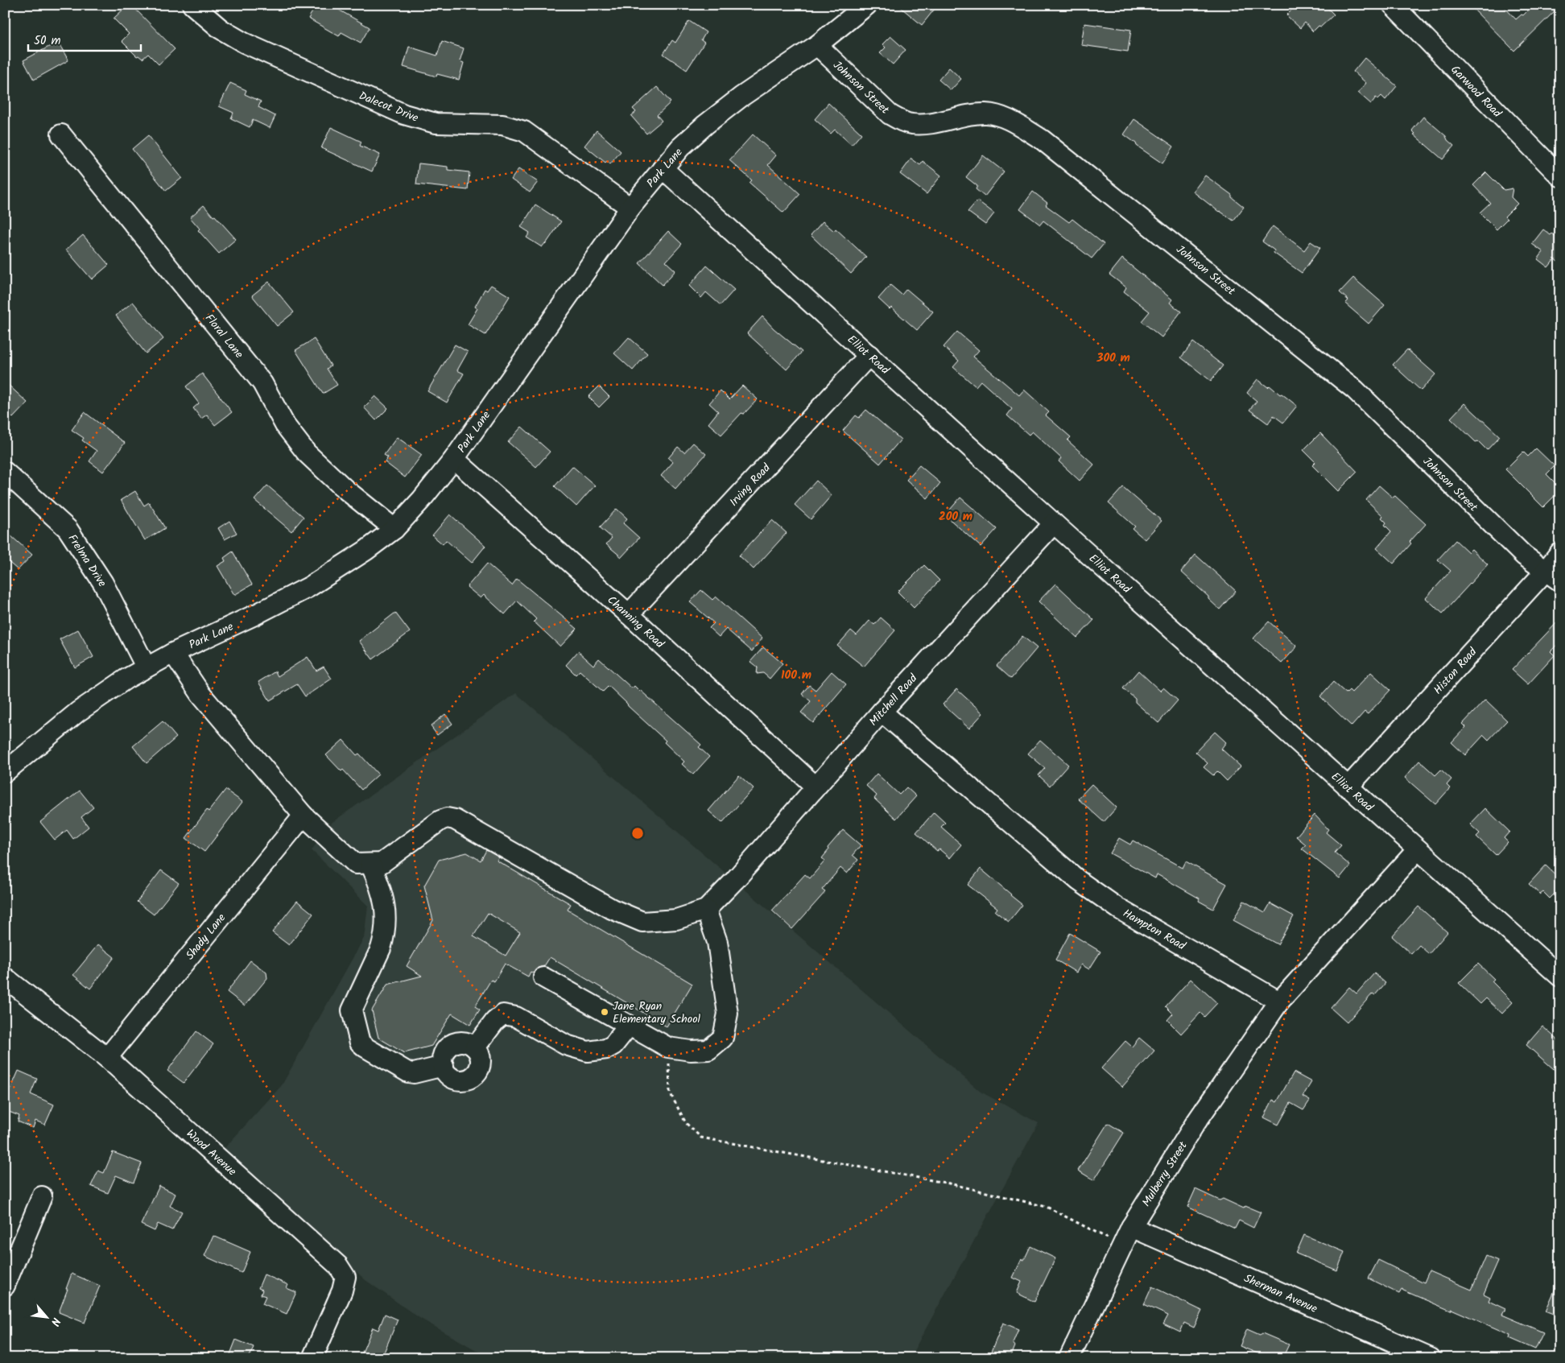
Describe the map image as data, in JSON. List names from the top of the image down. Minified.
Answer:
{"streets":{"street":["Johnson Street","Garwood Road","Dalecot Drive","Park Lane","Floral Lane","Elliot Road","Irving Road","Frelma Drive","Channing Road","Histon Road","Mitchell Road","Hampton Road","Shady Lane","Wood Avenue","Mulberry Street","Sherman Avenue"]},"crossings":[["Johnson Street","Park Lane"],["Johnson Street","Histon Road"],["Dalecot Drive","Park Lane"],["Park Lane","Floral Lane"],["Park Lane","Elliot Road"],["Park Lane","Frelma Drive"],["Park Lane","Channing Road"],["Elliot Road","Irving Road"],["Elliot Road","Histon Road"],["Elliot Road","Mitchell Road"],["Irving Road","Channing Road"],["Channing Road","Mitchell Road"],["Mitchell Road","Hampton Road"],["Hampton Road","Mulberry Street"],["Shady Lane","Wood Avenue"],["Mulberry Street","Sherman Avenue"]],"places":["Jane Ryan Elementary School"],"scale_bar":"50 m","north":"bottom right","rings":["300 m","200 m","100 m"]}
